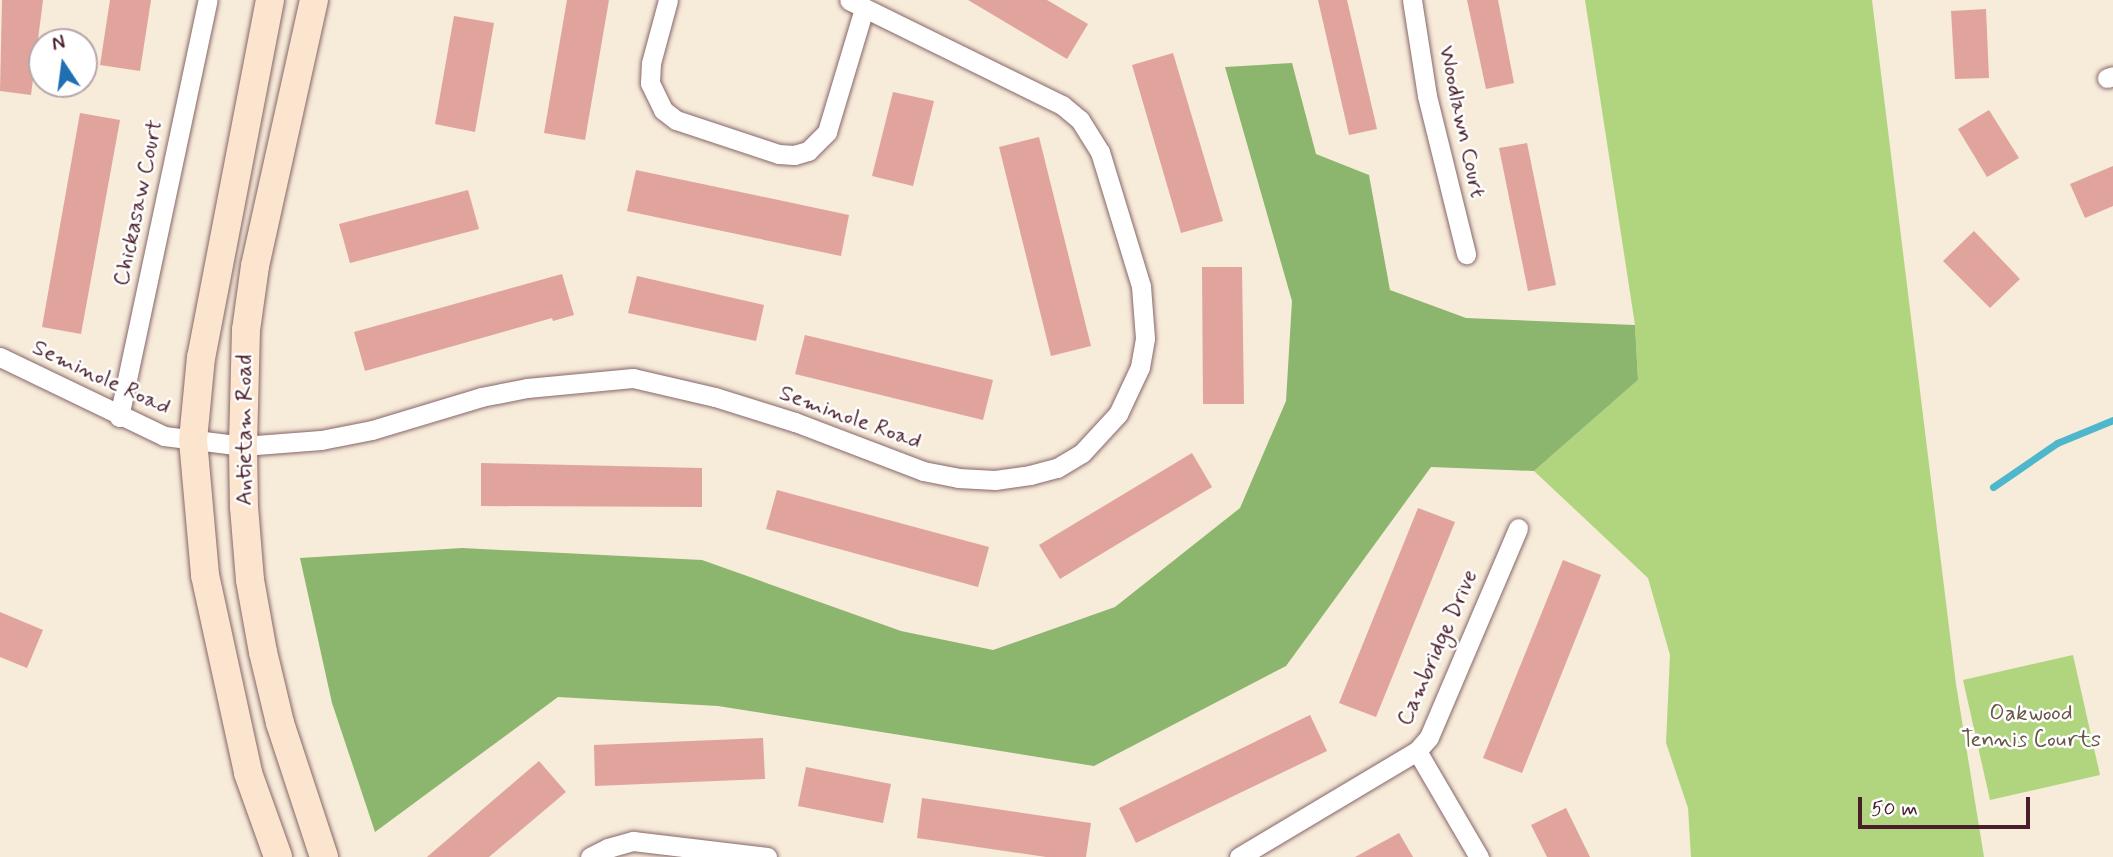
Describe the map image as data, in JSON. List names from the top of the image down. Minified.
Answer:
{"streets":{"street":["Woodlawn Court","Chickasaw Court","Seminole Road","Antietam Road","Cambridge Drive"]},"crossings":[["Chickasaw Court","Seminole Road"],["Seminole Road","Antietam Road"]],"parks":["Oakwood Tennis Courts"],"scale_bar":"50 m","north":"top"}
